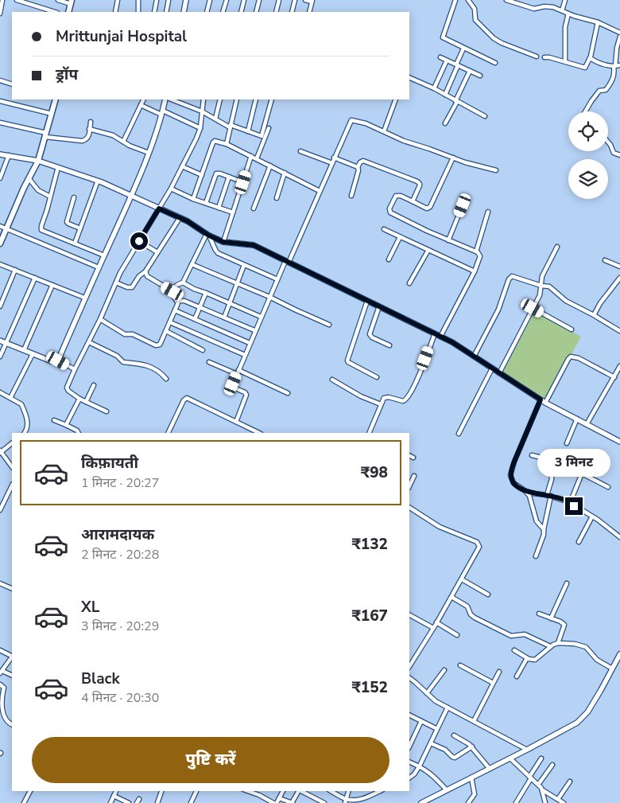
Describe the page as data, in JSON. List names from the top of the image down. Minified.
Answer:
{"page":{"banner":["Mrittunjai Hospital","ड्रॉप"],"list":[{"name":"किफ़ायती","note":"1 मिनट · 20:27","value":"₹98"},{"name":"आरामदायक","note":"2 मिनट · 20:28","value":"₹132"},{"name":"XL","note":"3 मिनट · 20:29","value":"₹167"},{"name":"Black","note":"4 मिनट · 20:30","value":"₹152"}],"bubble":"3 मिनट","buttons":"पुष्टि करें"}}
